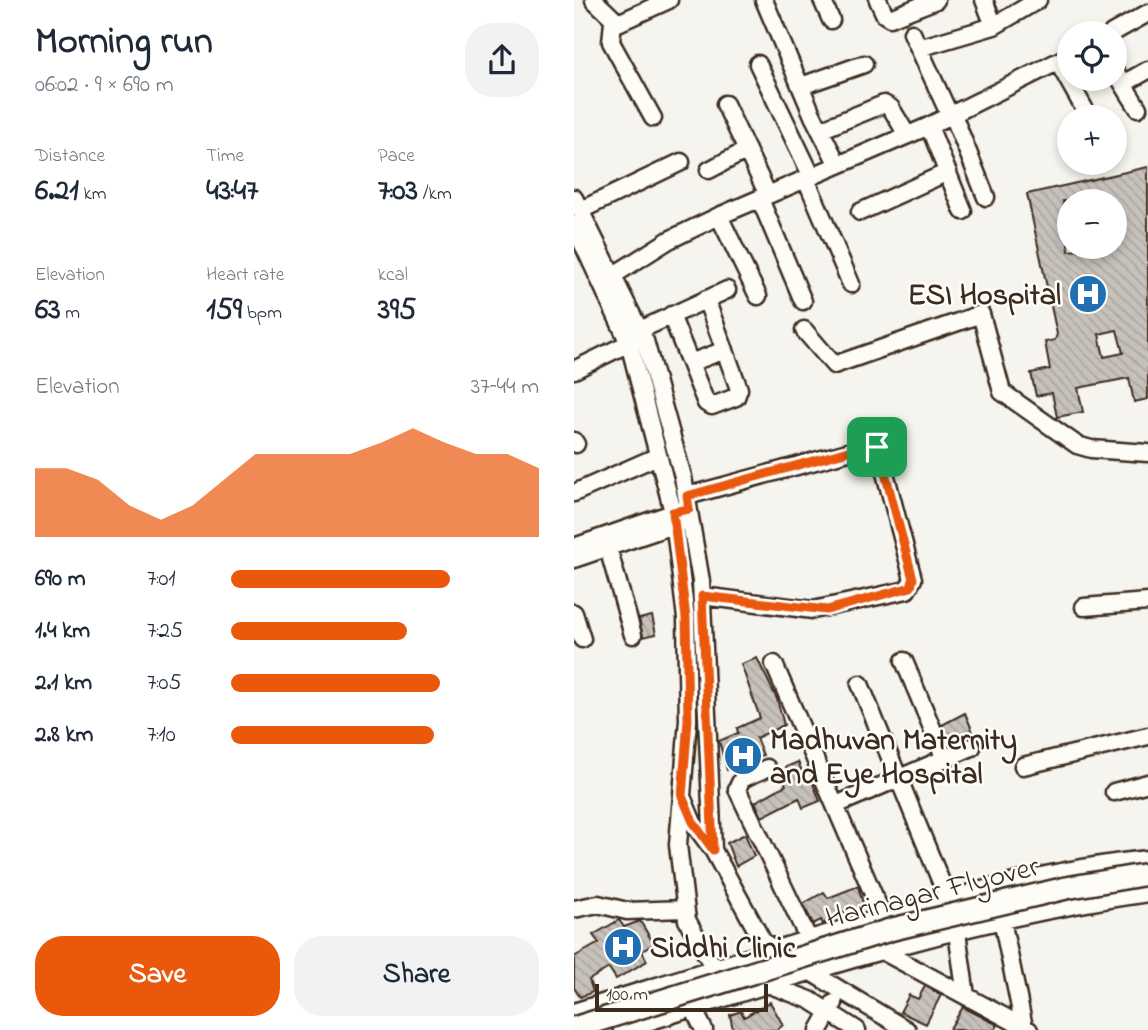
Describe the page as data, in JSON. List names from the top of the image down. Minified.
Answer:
{"streets":{"main road":["Harinagar Flyover"]},"places":{"hospital":["ESI Hospital","Madhuvan Maternity and Eye Hospital","Siddhi Clinic"]},"scale_bar":"100 m","page":{"heading":["Morning run","06:02 · 9 × 690 m"],"map_buttons":["+","−"],"stats":[["Distance","6.21 km"],["Time","43:47"],["Pace","7:03 /km"],["Elevation","63 m"],["Heart rate","159 bpm"],["kcal","395"]],"chart":["Elevation","37–44 m"],"list":[{"name":"690 m","note":"7:01"},{"name":"1.4 km","note":"7:25"},{"name":"2.1 km","note":"7:05"},{"name":"2.8 km","note":"7:10"}],"buttons":["Save","Share"],"scale":"100 m"}}
